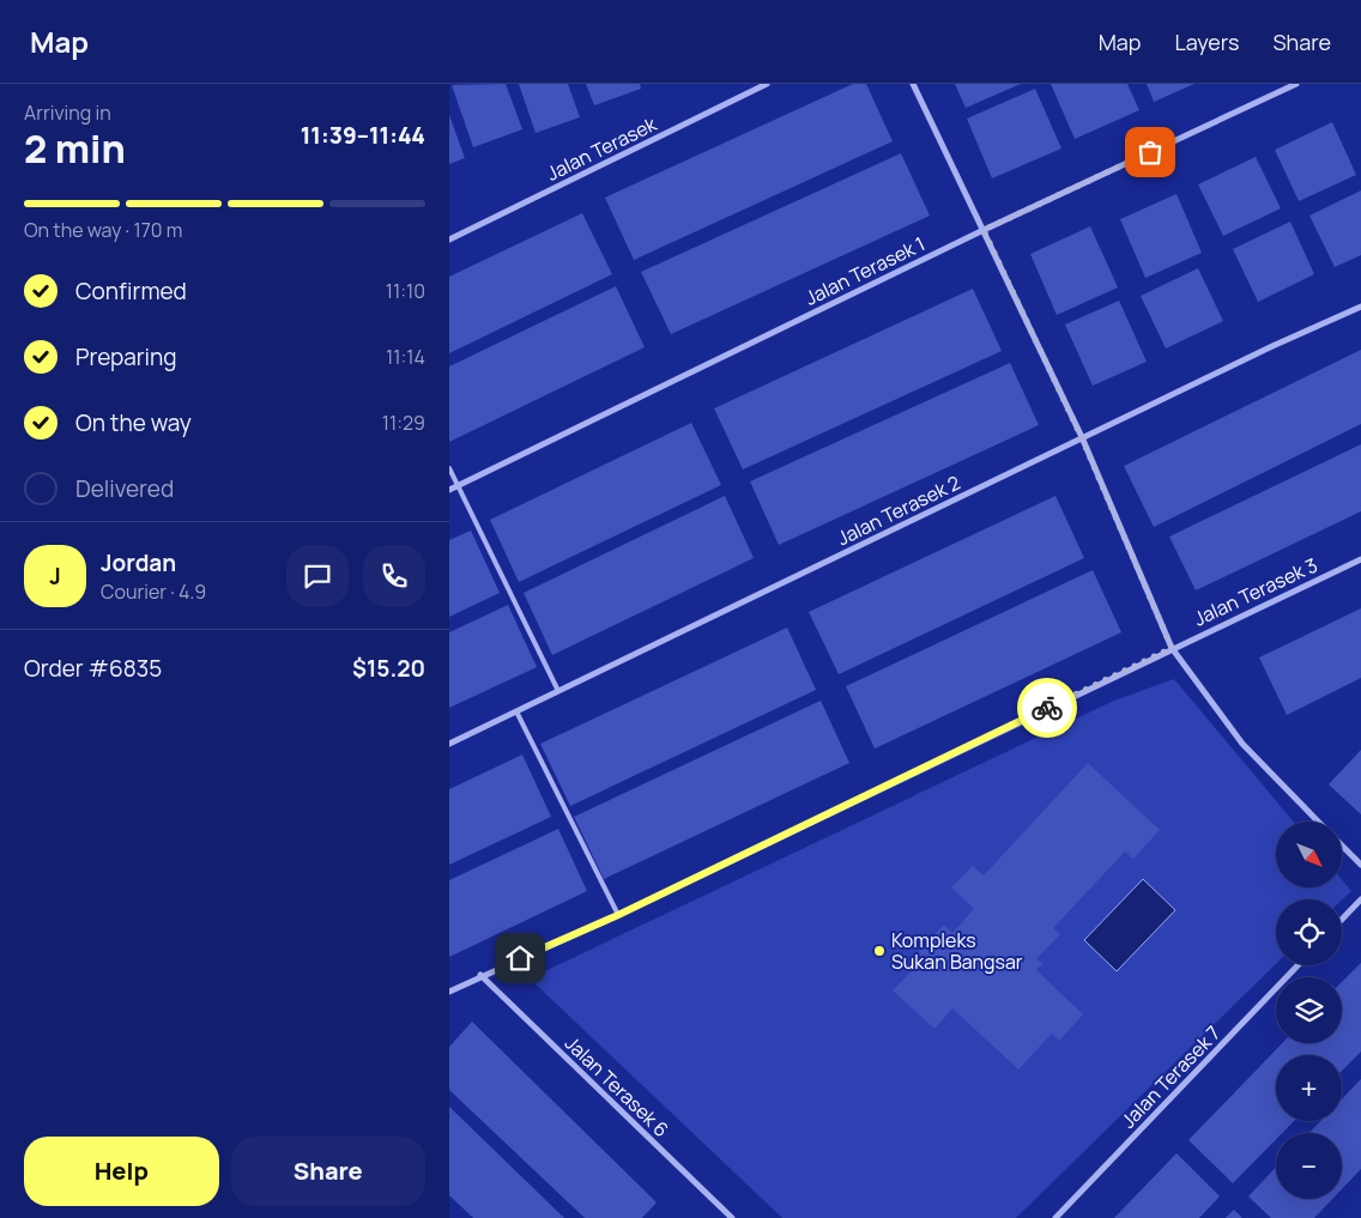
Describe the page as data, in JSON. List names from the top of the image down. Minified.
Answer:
{"streets":{"street":["Jalan Terasek","Jalan Terasek 1","Jalan Terasek 2","Jalan Terasek 3","Jalan Terasek 7","Jalan Terasek 6"]},"crossings":[["Jalan Terasek 3","Jalan Terasek 6"]],"places":["Kompleks Sukan Bangsar"],"north":"bottom right","page":{"header":"Map","nav":["Map","Layers","Share"],"heading":["2 min","Arriving in","11:39–11:44"],"panel":["Jordan","Courier · 4.9","Order #6835","$15.20"],"bar":"On the way · 170 m","list":[["Confirmed","11:10"],["Preparing","11:14"],["On the way","11:29"],"Delivered"],"round":"J","map_buttons":["+","−"],"buttons":["Help","Share"]}}
